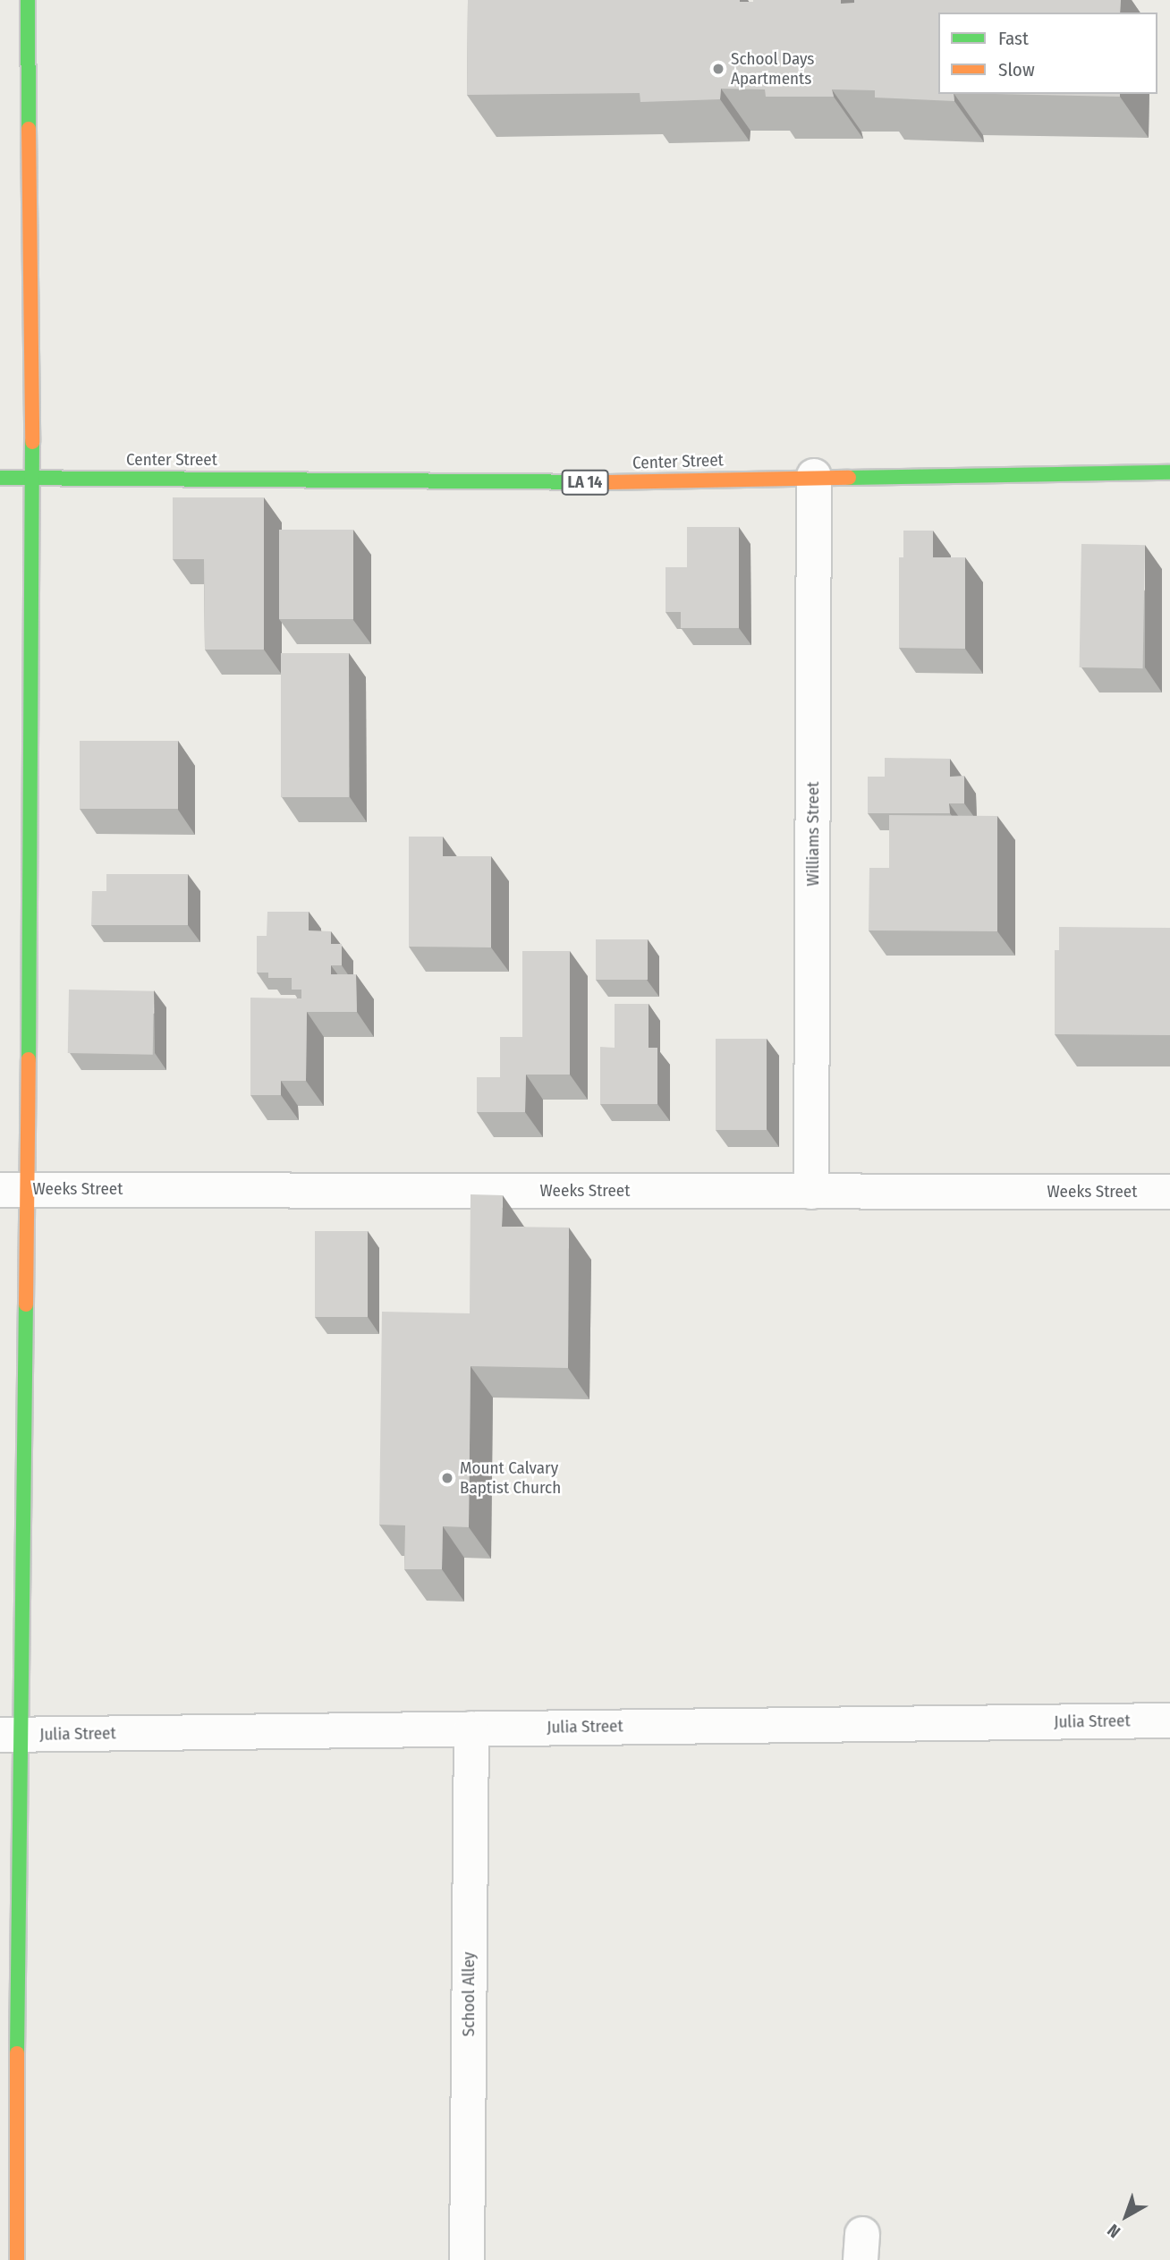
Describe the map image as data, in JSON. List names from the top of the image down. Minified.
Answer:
{"streets":{"street":["Center Street","LA 14","Williams Street","Weeks Street","Julia Street","School Alley"]},"crossings":[["Center Street","Williams Street"],["Williams Street","Weeks Street"],["Julia Street","School Alley"]],"places":["School Days Apartments","Mount Calvary Baptist Church"],"legend":["Fast","Slow"],"north":"bottom left"}
